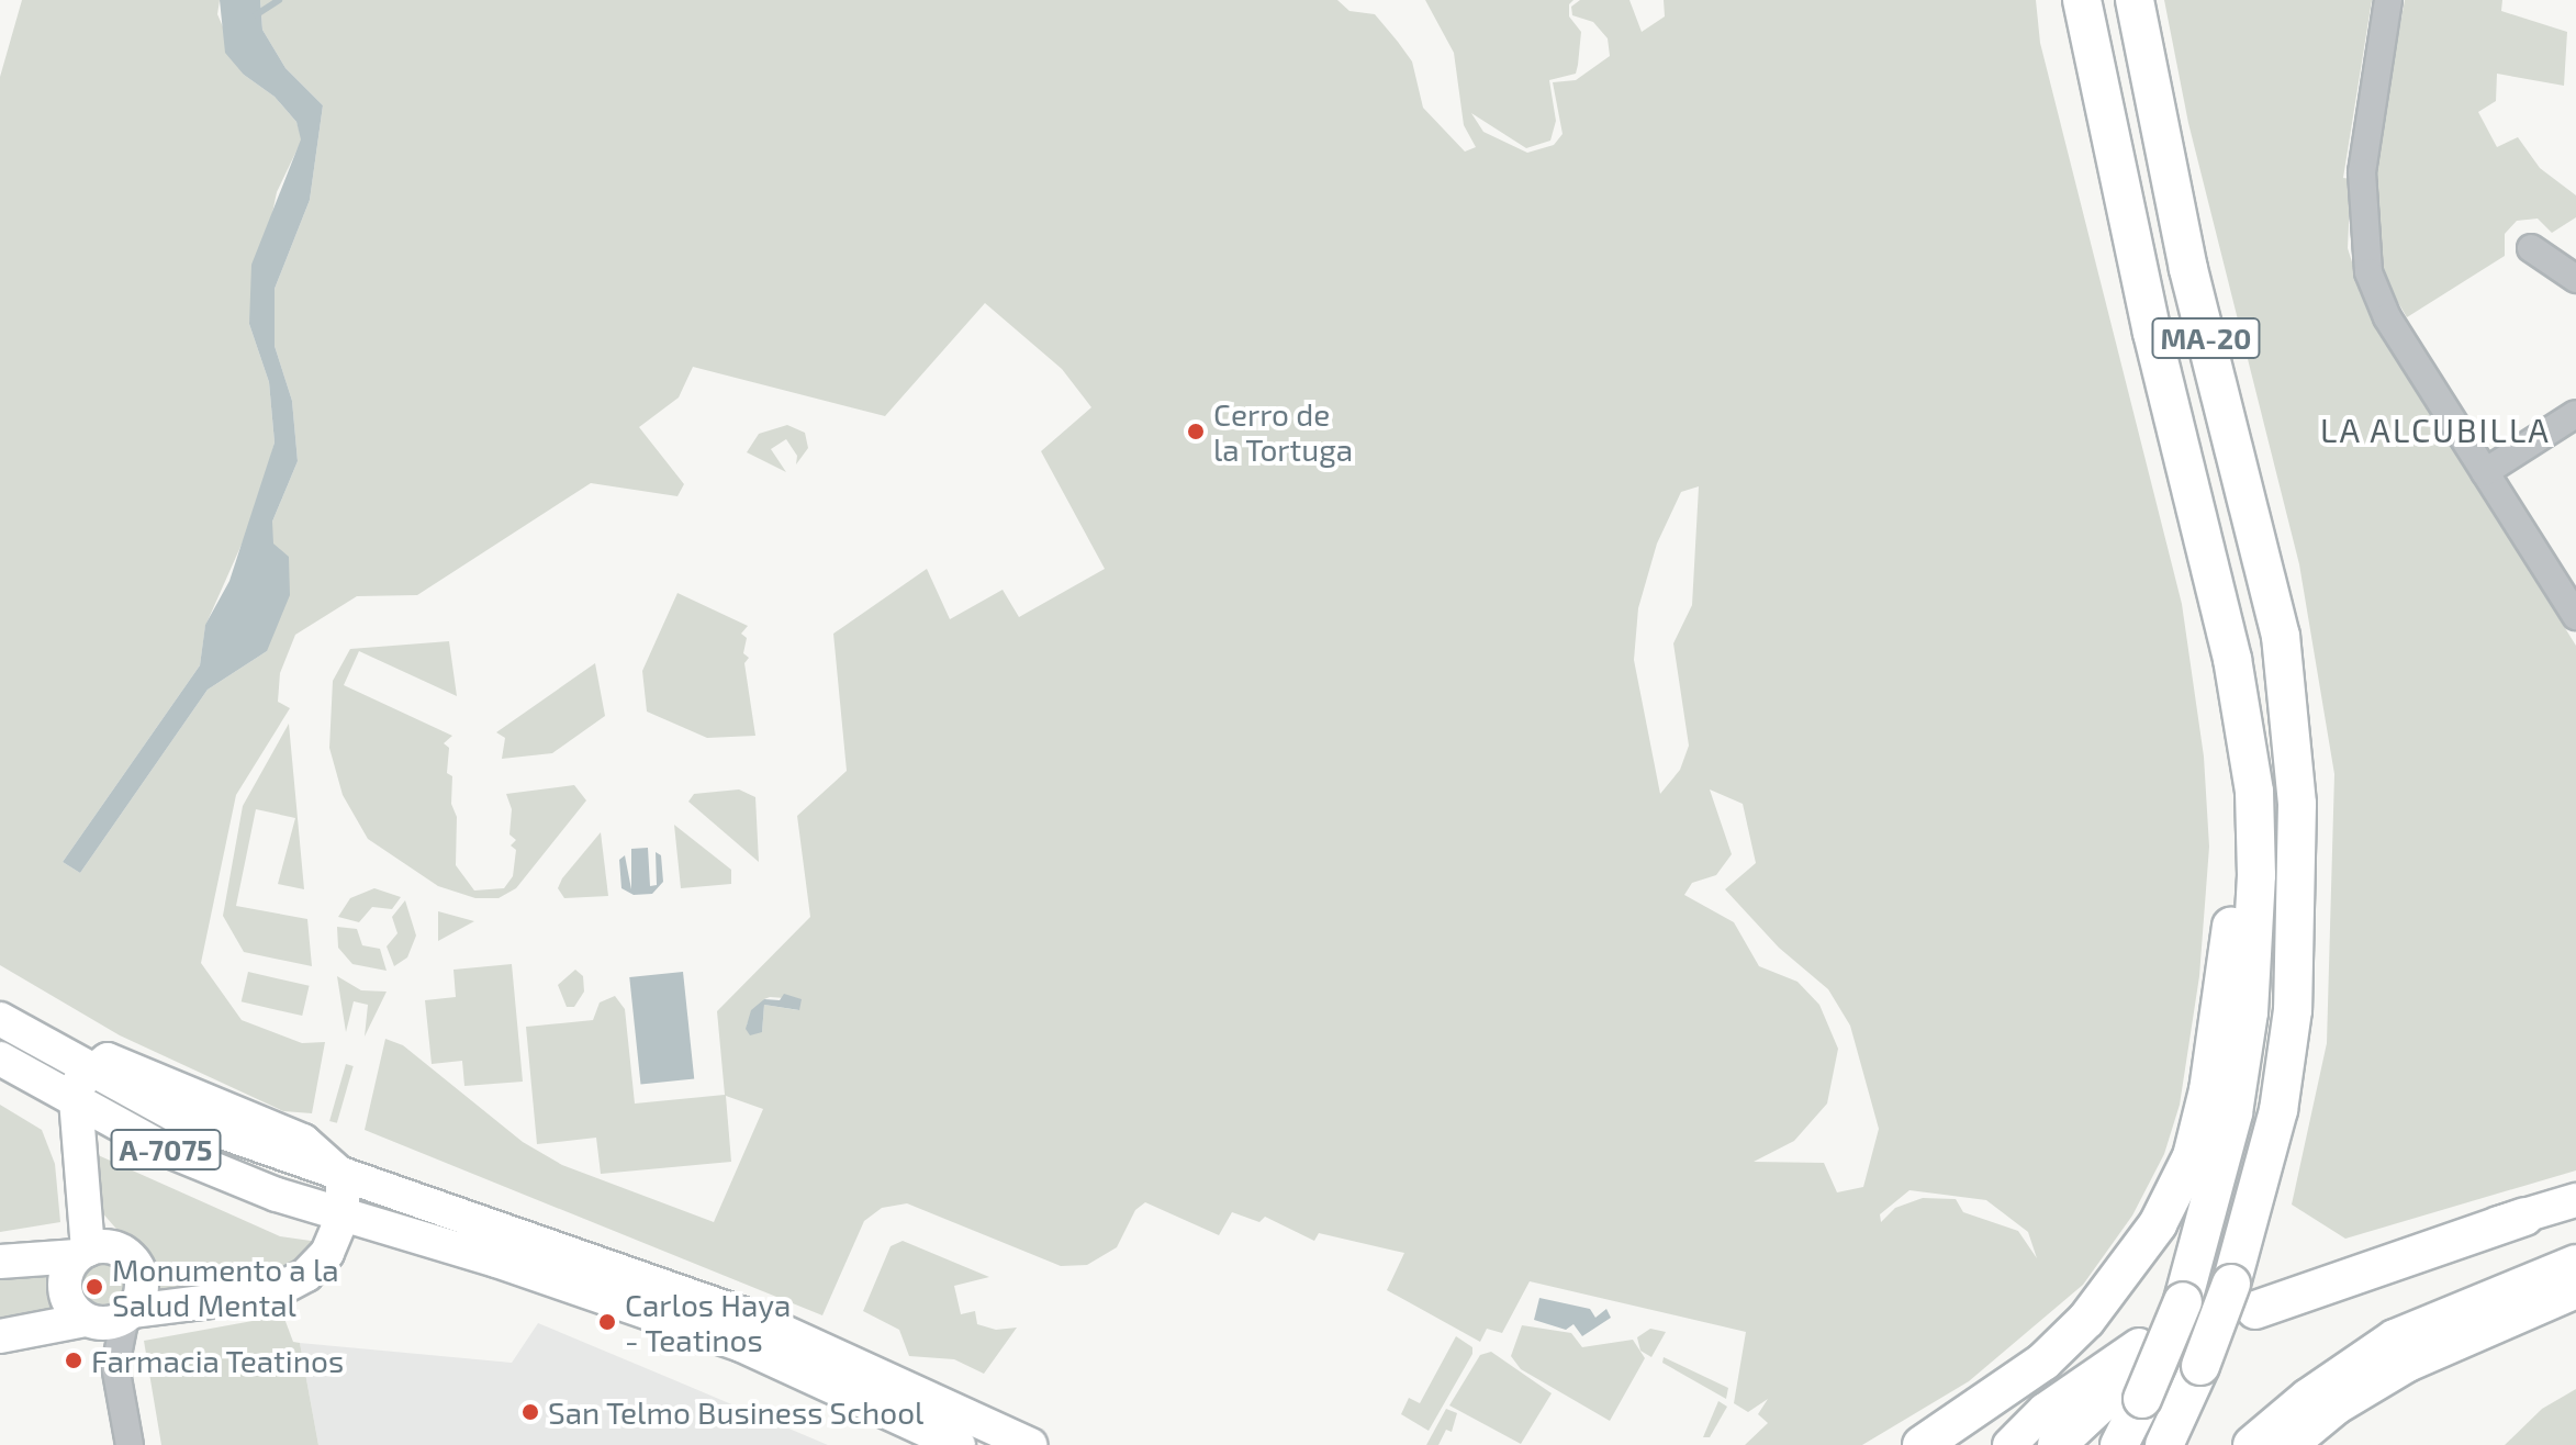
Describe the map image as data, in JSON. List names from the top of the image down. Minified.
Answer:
{"streets":{"highway":["MA-20"],"main road":["A-7075"]},"districts":["LA ALCUBILLA"],"places":["Cerro de la Tortuga","Monumento a la Salud Mental","Carlos Haya - Teatinos","Farmacia Teatinos","San Telmo Business School"]}
